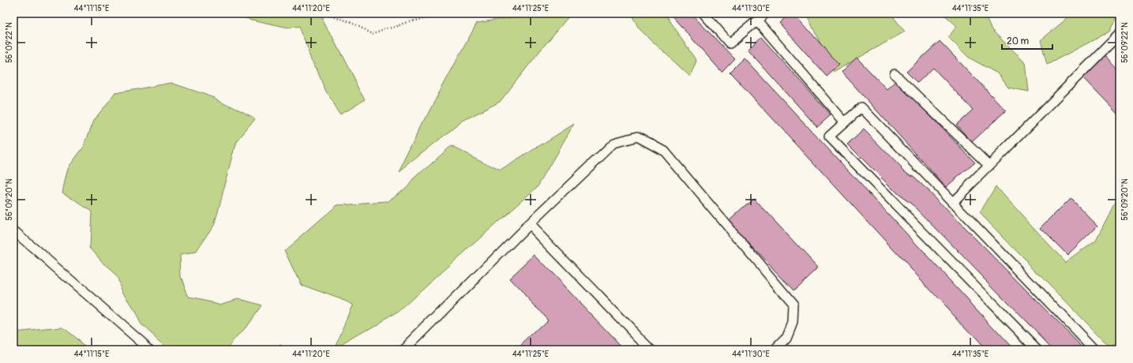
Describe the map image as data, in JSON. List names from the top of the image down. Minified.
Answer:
{"scale_bar":"20 m","coordinates":["44°11'15\"E","44°11'20\"E","44°11'25\"E","44°11'30\"E","44°11'35\"E","56°09'22\"N","56°09'20\"N"]}
